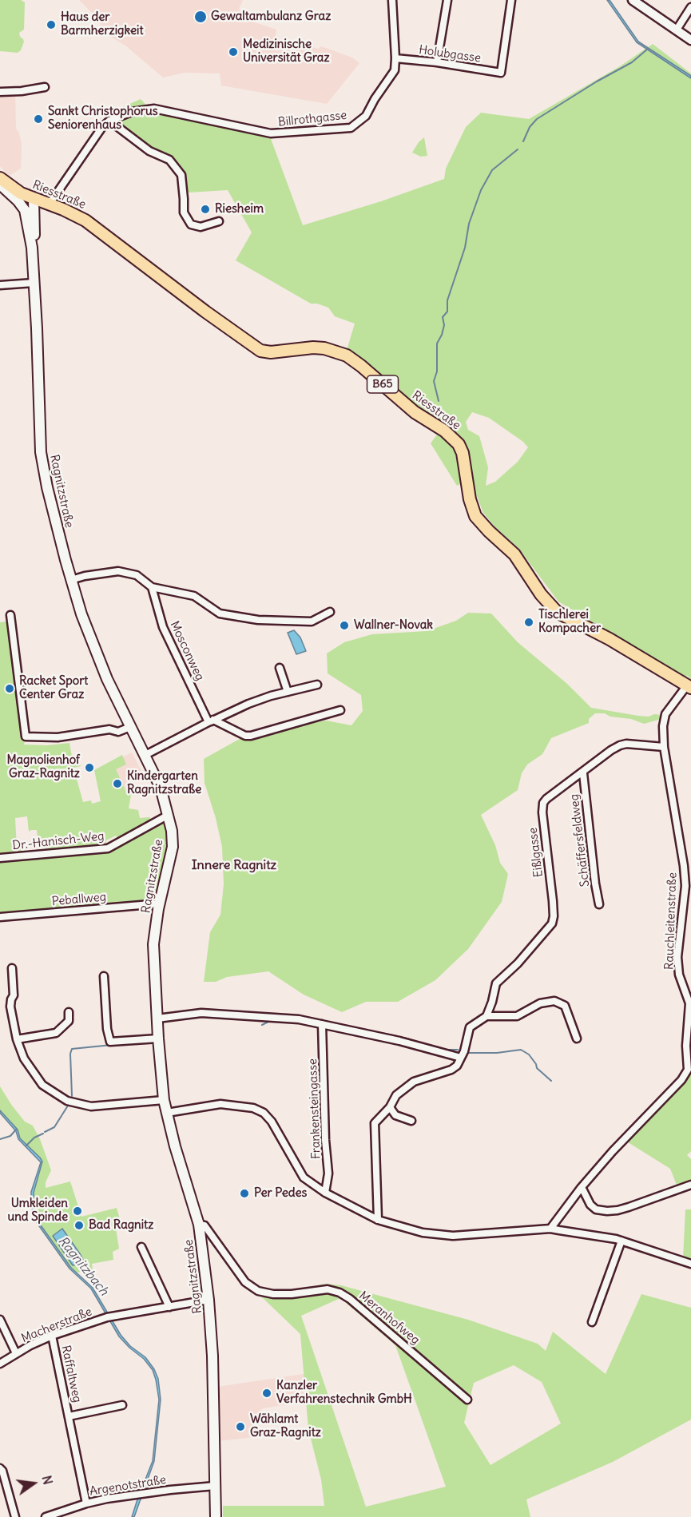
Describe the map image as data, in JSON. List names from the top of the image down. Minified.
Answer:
{"streets":{"main road":["Riesstraße","B65","Ragnitzstraße"],"street":["Holubgasse","Billrothgasse","Mosconweg","Schäffersfeldweg","Dr.-Hanisch-Weg","Eißlgasse","Peballweg","Rauchleitenstraße","Frankensteingasse","Meranhofweg","Macherstraße","Raffaltweg","Argenotstraße"]},"crossings":[["Holubgasse","Billrothgasse"],["Riesstraße","Ragnitzstraße"],["Riesstraße","Rauchleitenstraße"],["Ragnitzstraße","Dr.-Hanisch-Weg"],["Ragnitzstraße","Peballweg"],["Ragnitzstraße","Meranhofweg"],["Ragnitzstraße","Macherstraße"],["Ragnitzstraße","Argenotstraße"],["Schäffersfeldweg","Eißlgasse"],["Eißlgasse","Rauchleitenstraße"],["Macherstraße","Raffaltweg"],["Raffaltweg","Argenotstraße"]],"districts":["Innere Ragnitz"],"water":["Ragnitzbach"],"places":["Gewaltambulanz Graz","Haus der Barmherzigkeit","Medizinische Universität Graz","Sankt Christophorus Seniorenhaus","Riesheim","Tischlerei Kompacher","Wallner-Novak","Racket Sport Center Graz","Magnolienhof Graz-Ragnitz","Kindergarten Ragnitzstraße","Per Pedes","Umkleiden und Spinde","Bad Ragnitz","Kanzler Verfahrenstechnik GmbH","Wählamt Graz-Ragnitz"],"north":"right"}
